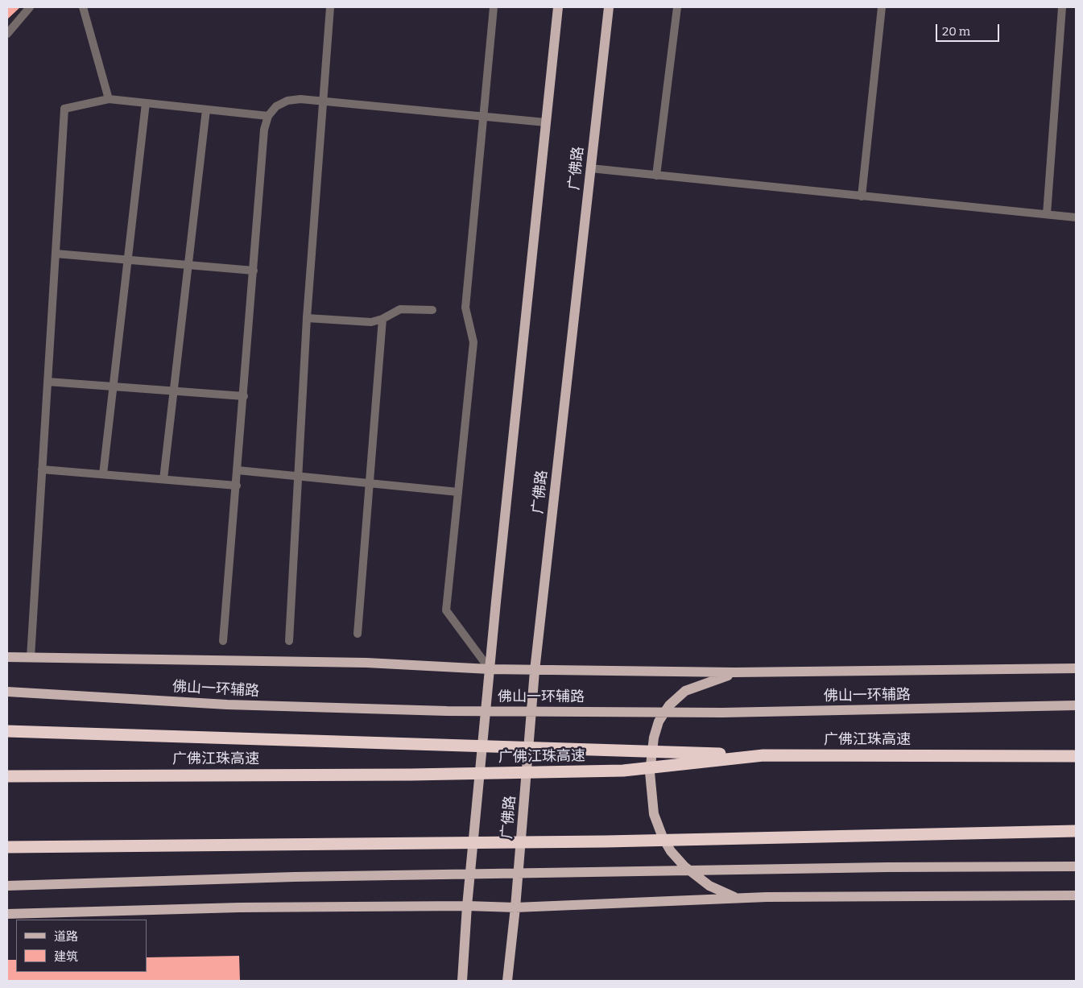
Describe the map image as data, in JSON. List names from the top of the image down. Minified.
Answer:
{"streets":{"highway":["广佛江珠高速"],"main road":["广佛路","佛山一环辅路"]},"crossings":[["广佛路","佛山一环辅路"]],"legend":["道路","建筑"],"scale_bar":"20 m"}
